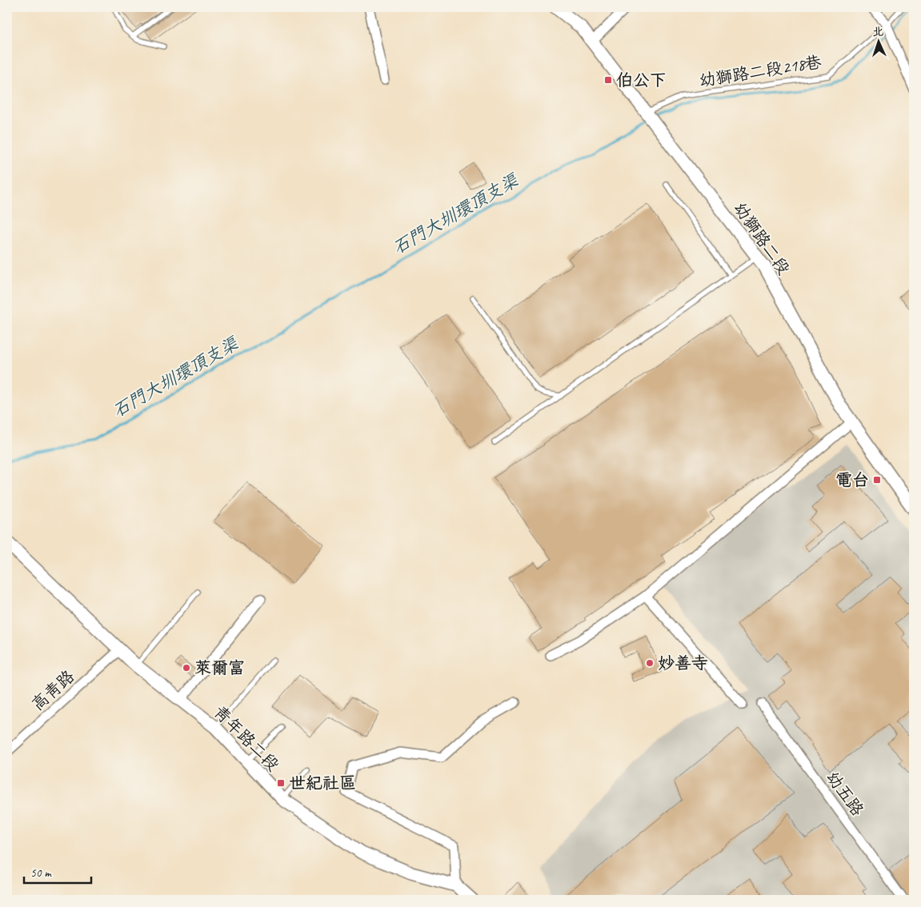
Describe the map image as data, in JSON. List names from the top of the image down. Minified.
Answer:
{"streets":{"street":["幼獅路二段","高青路","青年路二段","幼五路"],"lane":["幼獅路二段218巷"]},"crossings":[["幼獅路二段218巷","幼獅路二段"],["高青路","青年路二段"]],"water":["石門大圳環頂支渠"],"places":{"transit":["伯公下","電台","世紀社區"],"other":["妙善寺","萊爾富"]},"scale_bar":"50 m","north":"top"}
